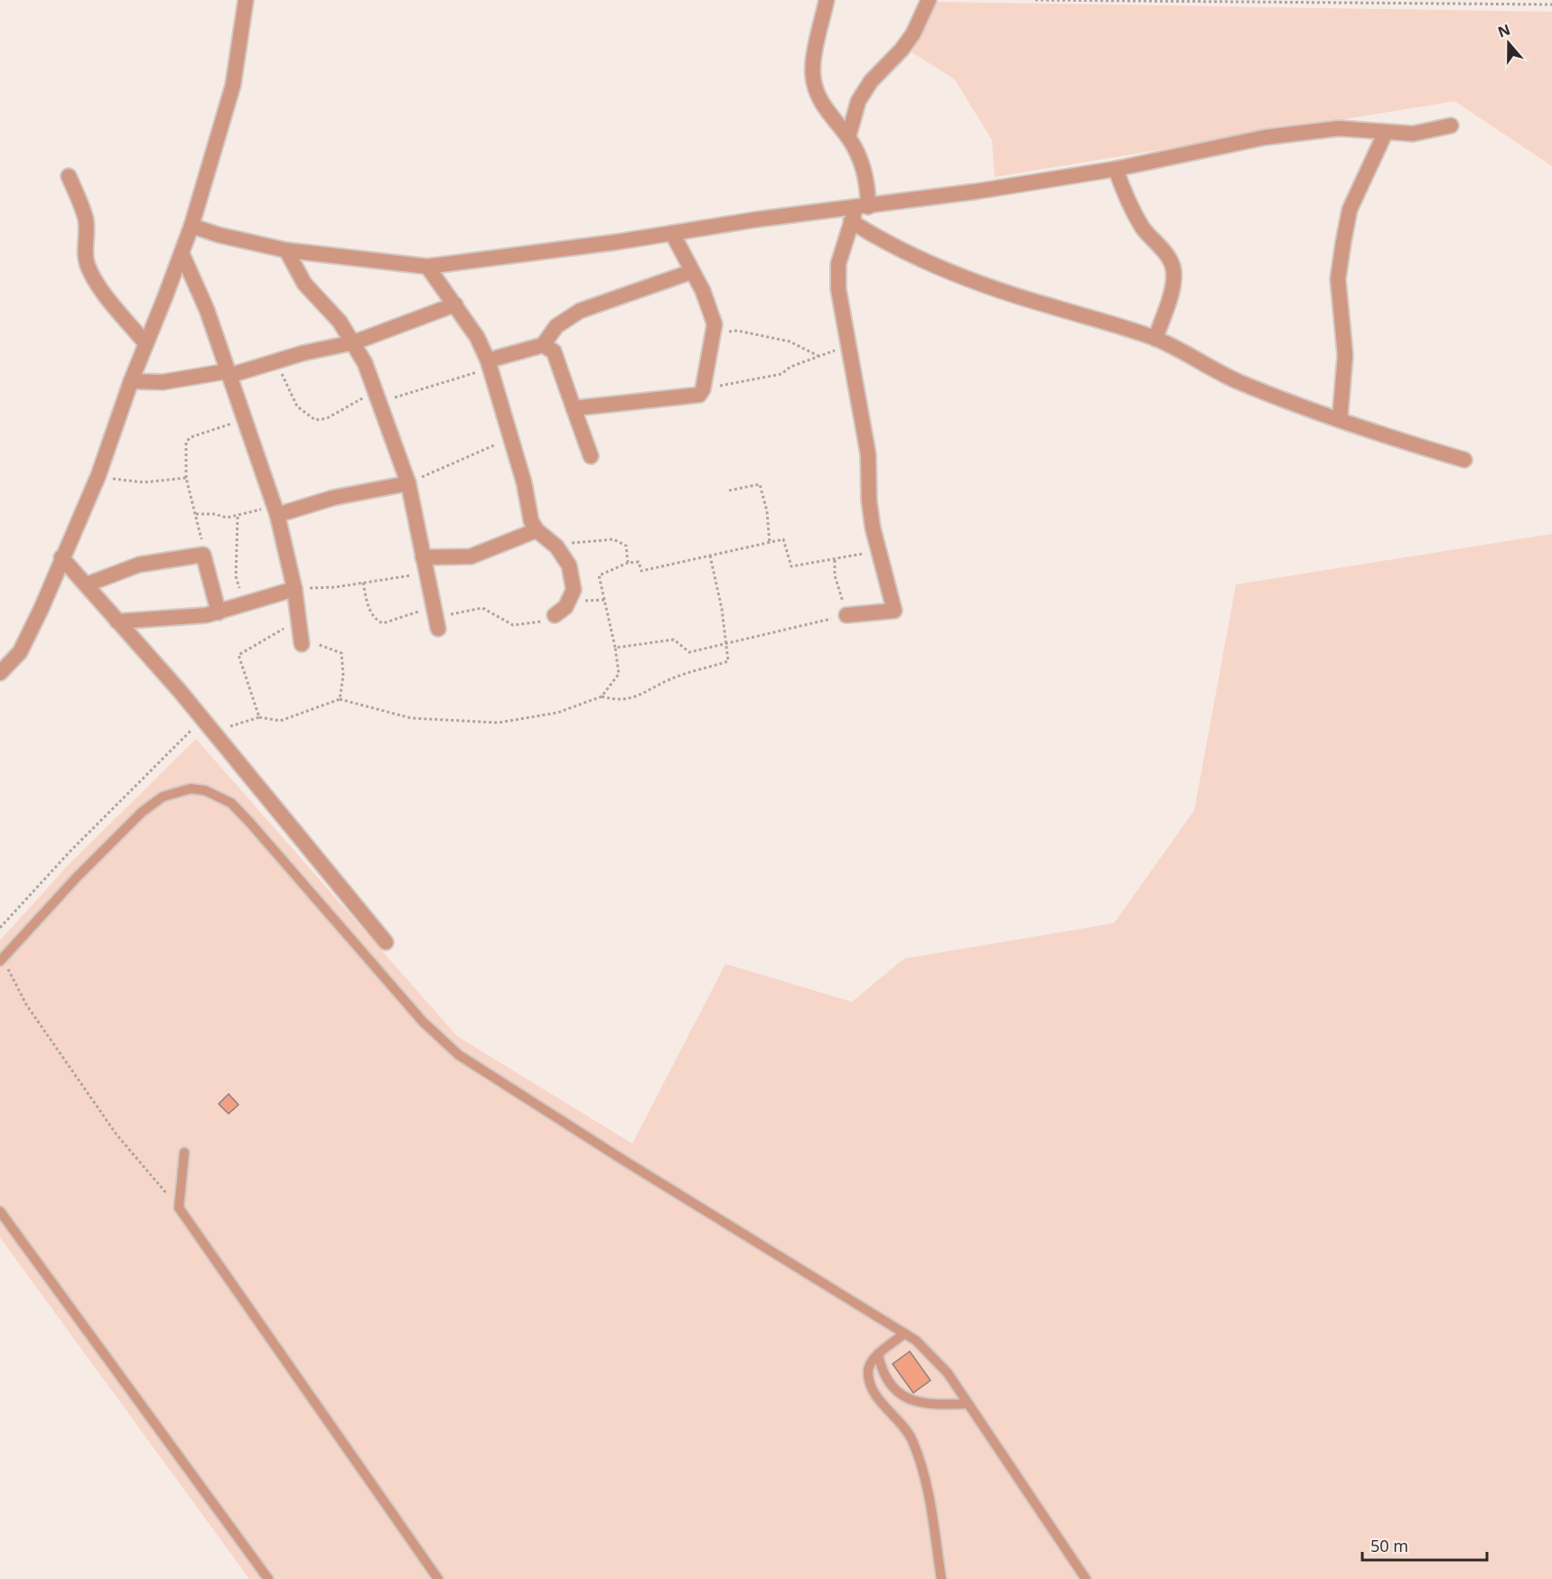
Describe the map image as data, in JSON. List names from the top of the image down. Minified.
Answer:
{"scale_bar":"50 m","north":"top"}
